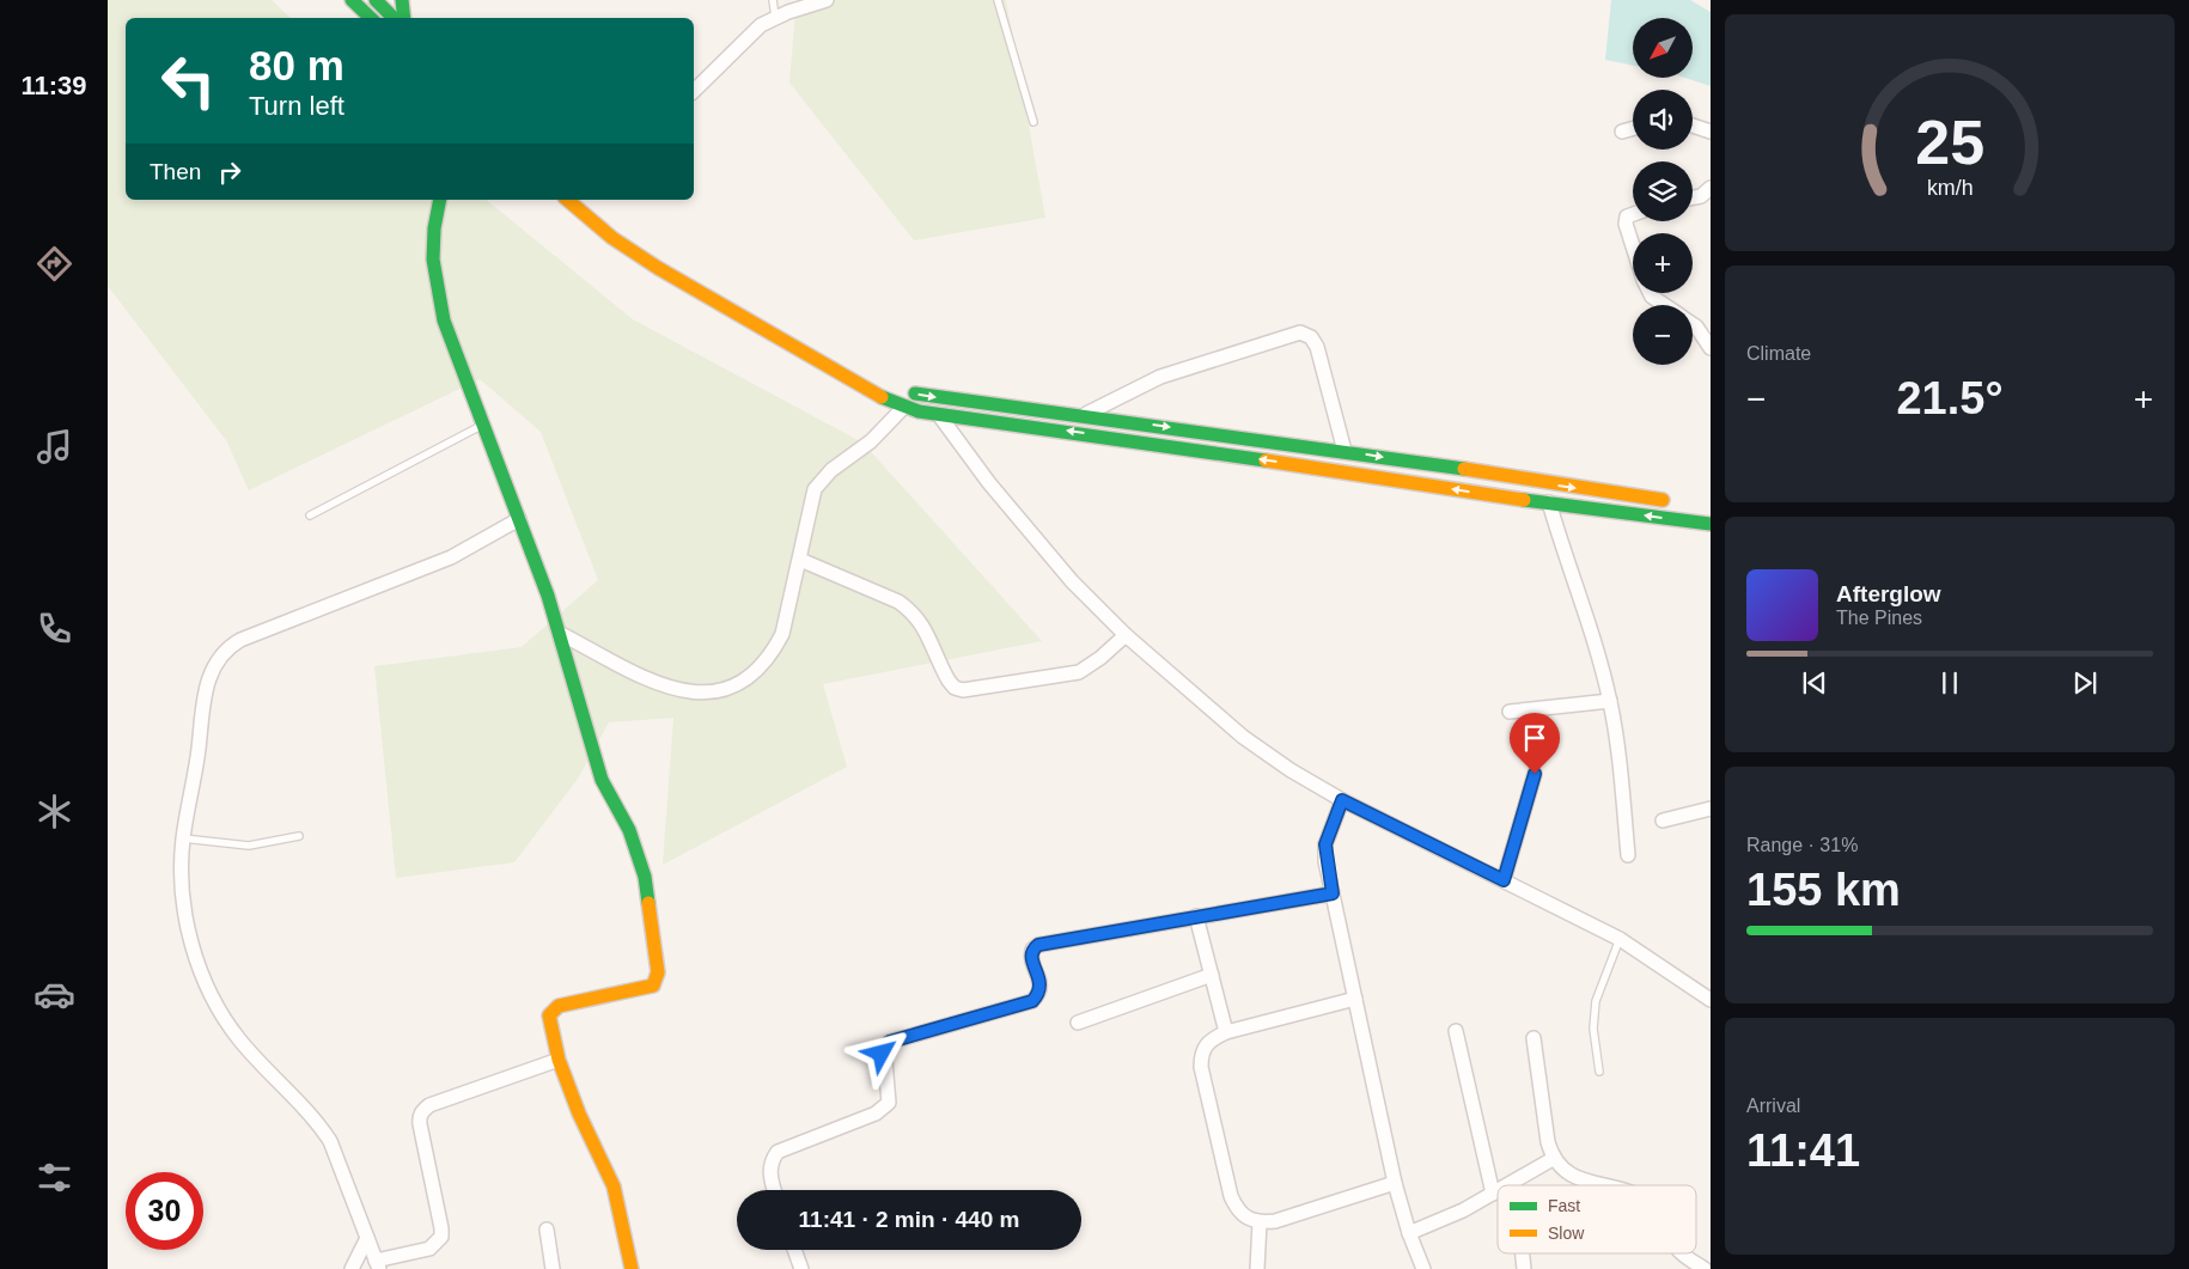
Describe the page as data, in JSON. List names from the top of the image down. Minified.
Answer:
{"legend":["Fast","Slow"],"north":"bottom left","page":{"tabs":"11:39","map_buttons":["+","−"],"turn":["80 m","Turn left"],"then":"Then","tile":["Climate",["Range · 31%","155 km"],["Arrival","11:41"]],"heat":["−","21.5°","+"],"song":["Afterglow","The Pines"],"limit":"30","trip":"11:41 · 2 min · 440 m","gauge":["25","km/h"]}}
